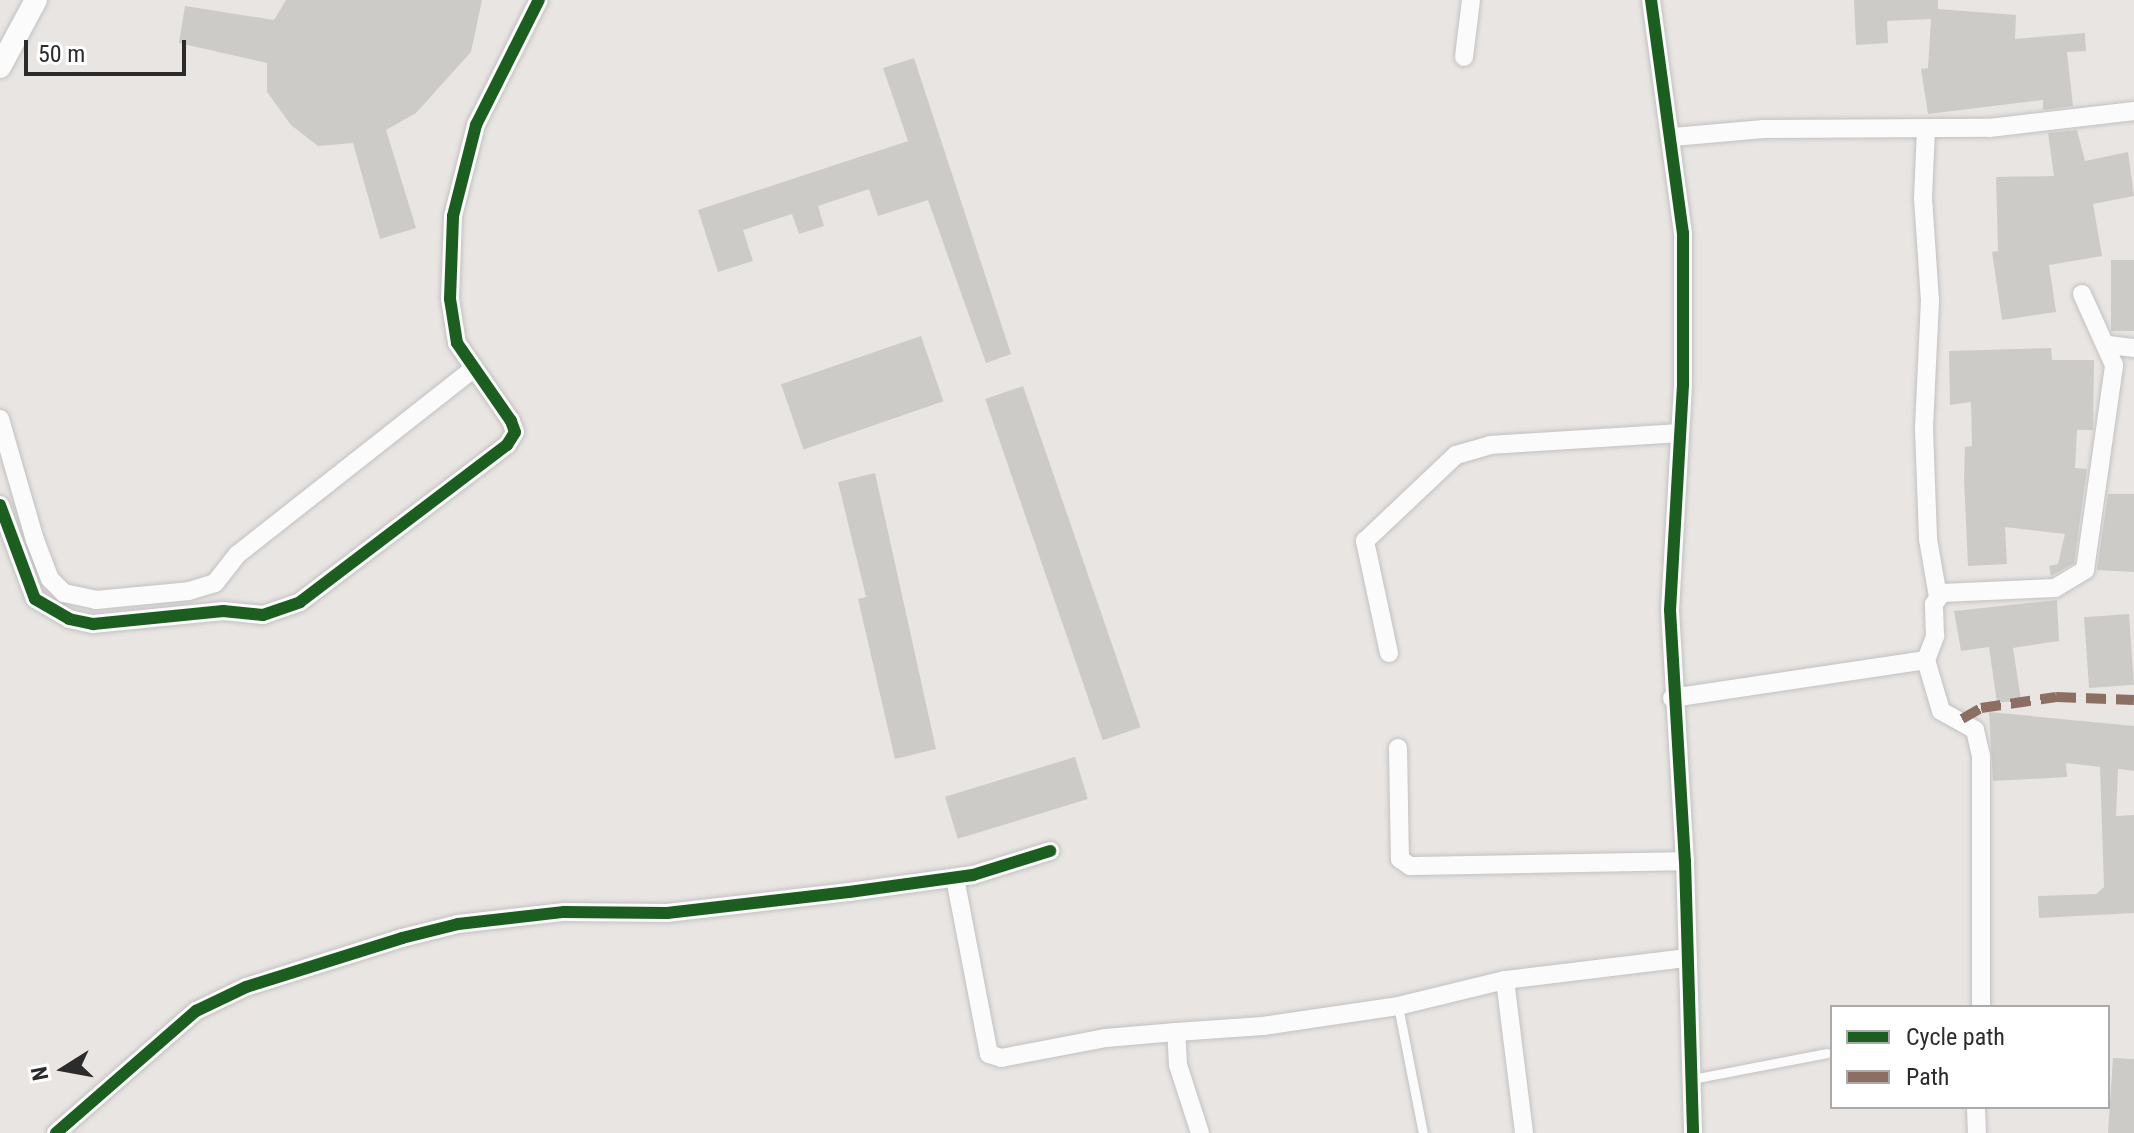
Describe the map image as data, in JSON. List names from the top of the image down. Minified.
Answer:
{"legend":["Cycle path","Path"],"scale_bar":"50 m","north":"left"}
